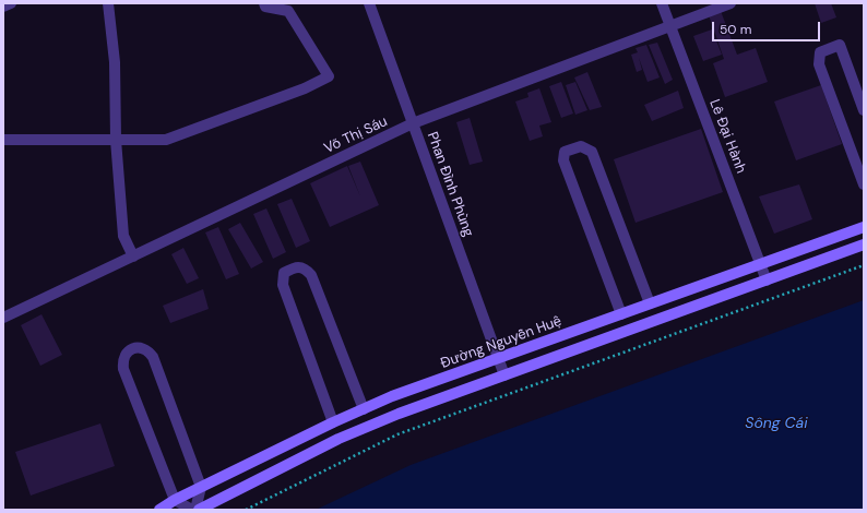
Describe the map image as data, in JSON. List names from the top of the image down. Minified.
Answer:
{"streets":{"main road":["Đường Nguyễn Huệ"],"street":["Võ Thị Sáu","Lê Đại Hành","Phan Đình Phùng"]},"crossings":[["Võ Thị Sáu","Lê Đại Hành"],["Võ Thị Sáu","Phan Đình Phùng"],["Lê Đại Hành","Đường Nguyễn Huệ"],["Phan Đình Phùng","Đường Nguyễn Huệ"]],"water":["Sông Cái"],"scale_bar":"50 m"}
